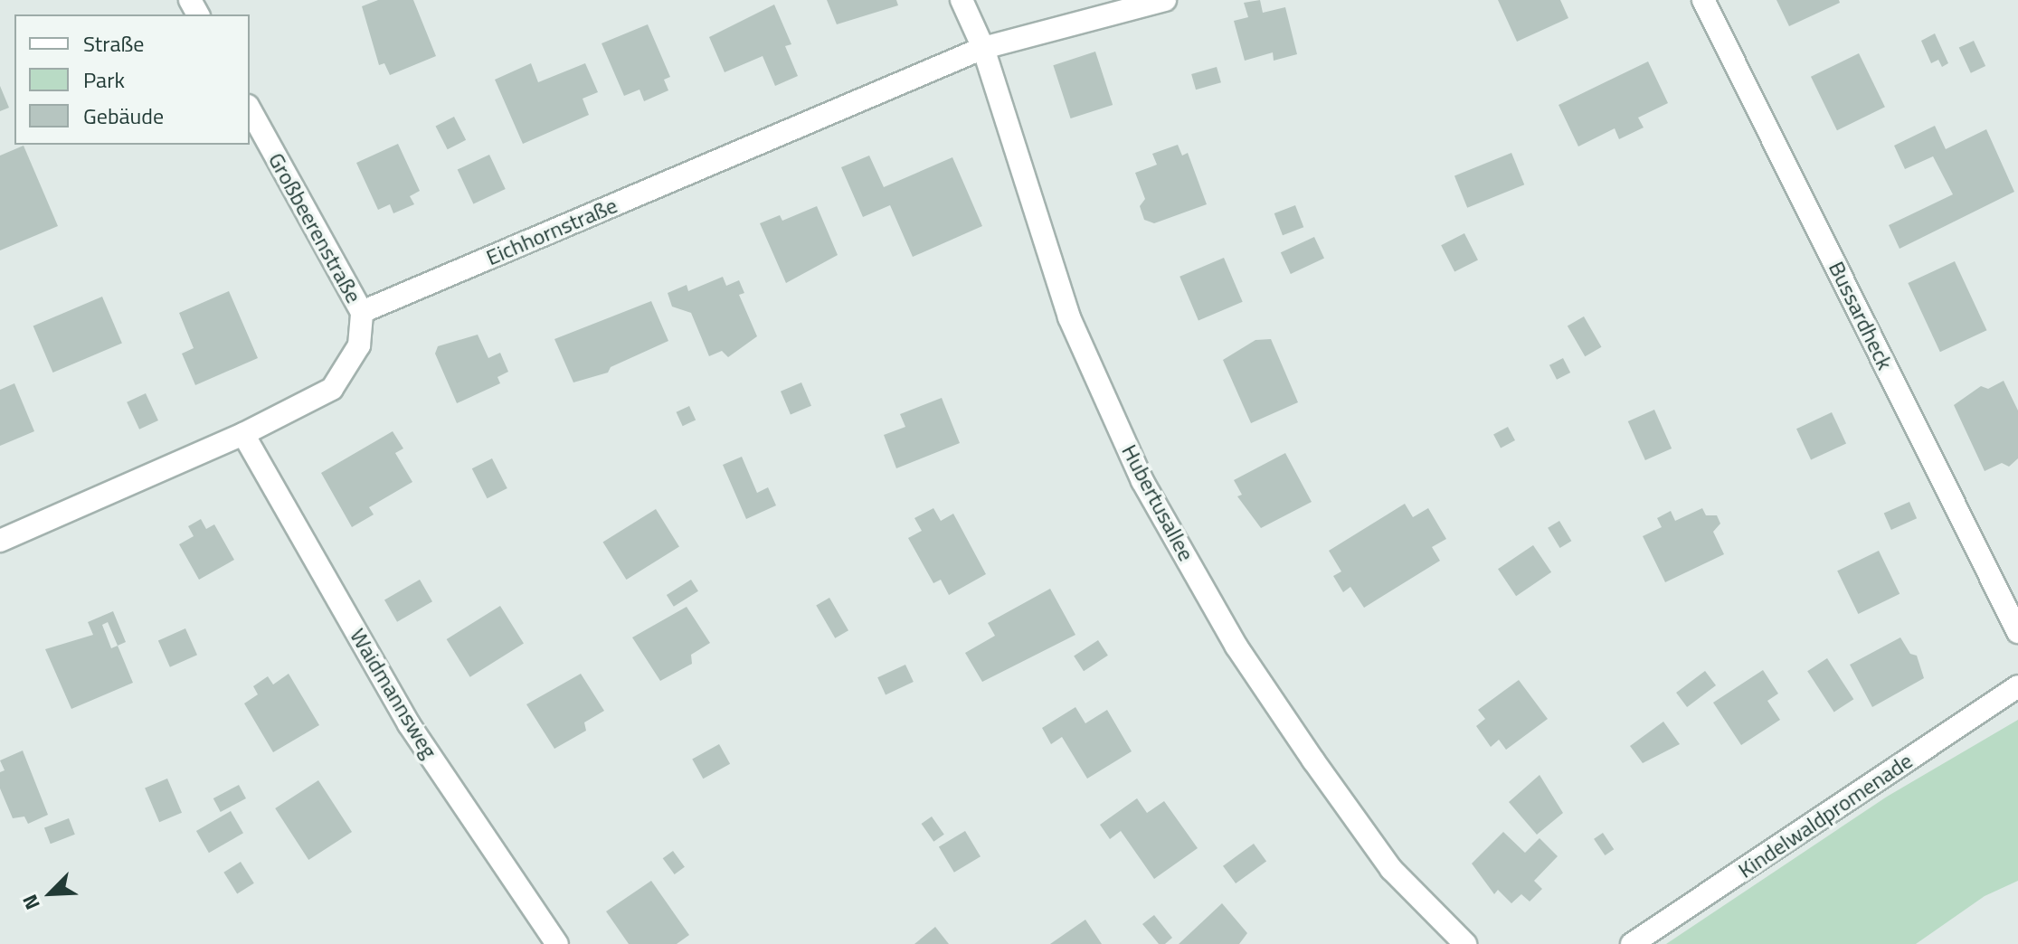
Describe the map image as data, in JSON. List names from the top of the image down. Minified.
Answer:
{"streets":{"street":["Großbeerenstraße","Eichhornstraße","Bussardheck","Hubertusallee","Waidmannsweg","Kindelwaldpromenade"]},"crossings":[["Großbeerenstraße","Eichhornstraße"],["Eichhornstraße","Hubertusallee"]],"legend":["Straße","Park","Gebäude"],"north":"bottom left"}
